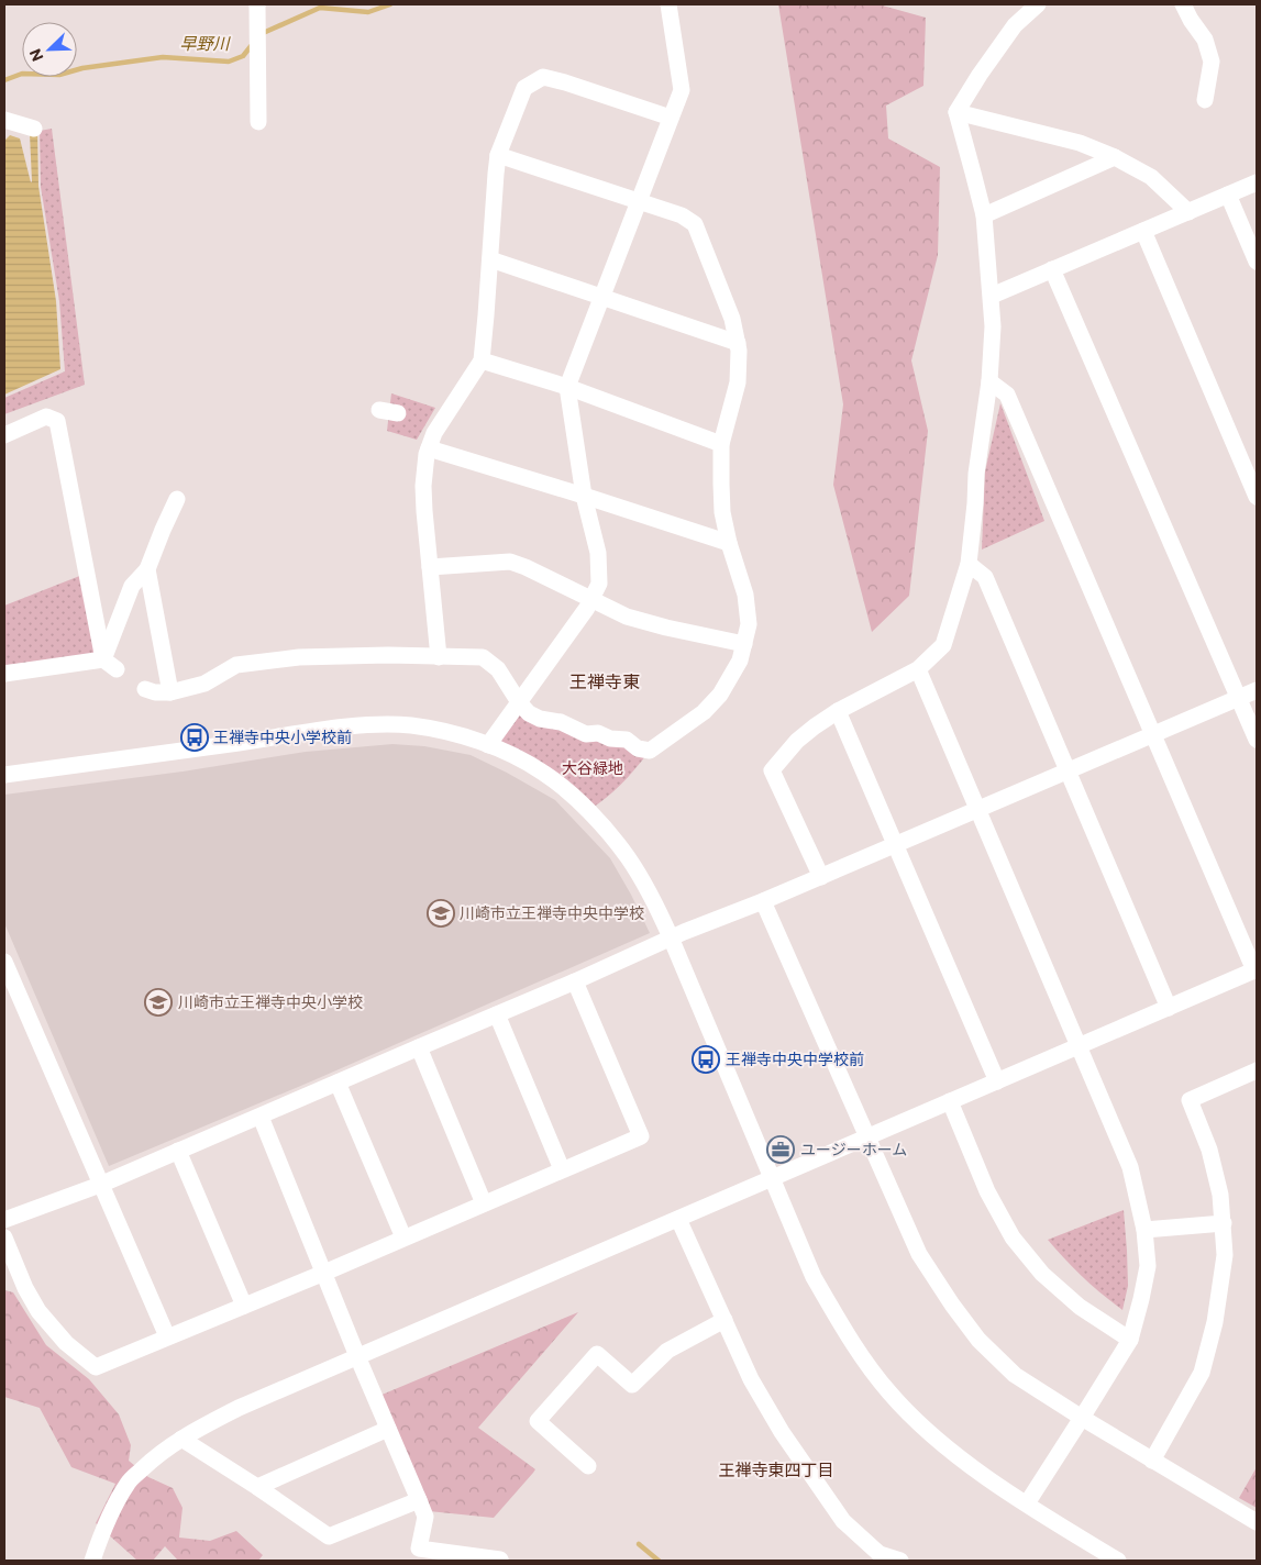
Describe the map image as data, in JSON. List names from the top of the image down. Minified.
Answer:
{"districts":["王禅寺東","王禅寺東四丁目"],"water":["早野川"],"parks":["大谷緑地"],"places":{"bus stop":["王禅寺中央小学校前","王禅寺中央中学校前"],"school or university":["川崎市立王禅寺中央中学校","川崎市立王禅寺中央小学校"],"office":["ユージーホーム"]},"north":"bottom left"}
